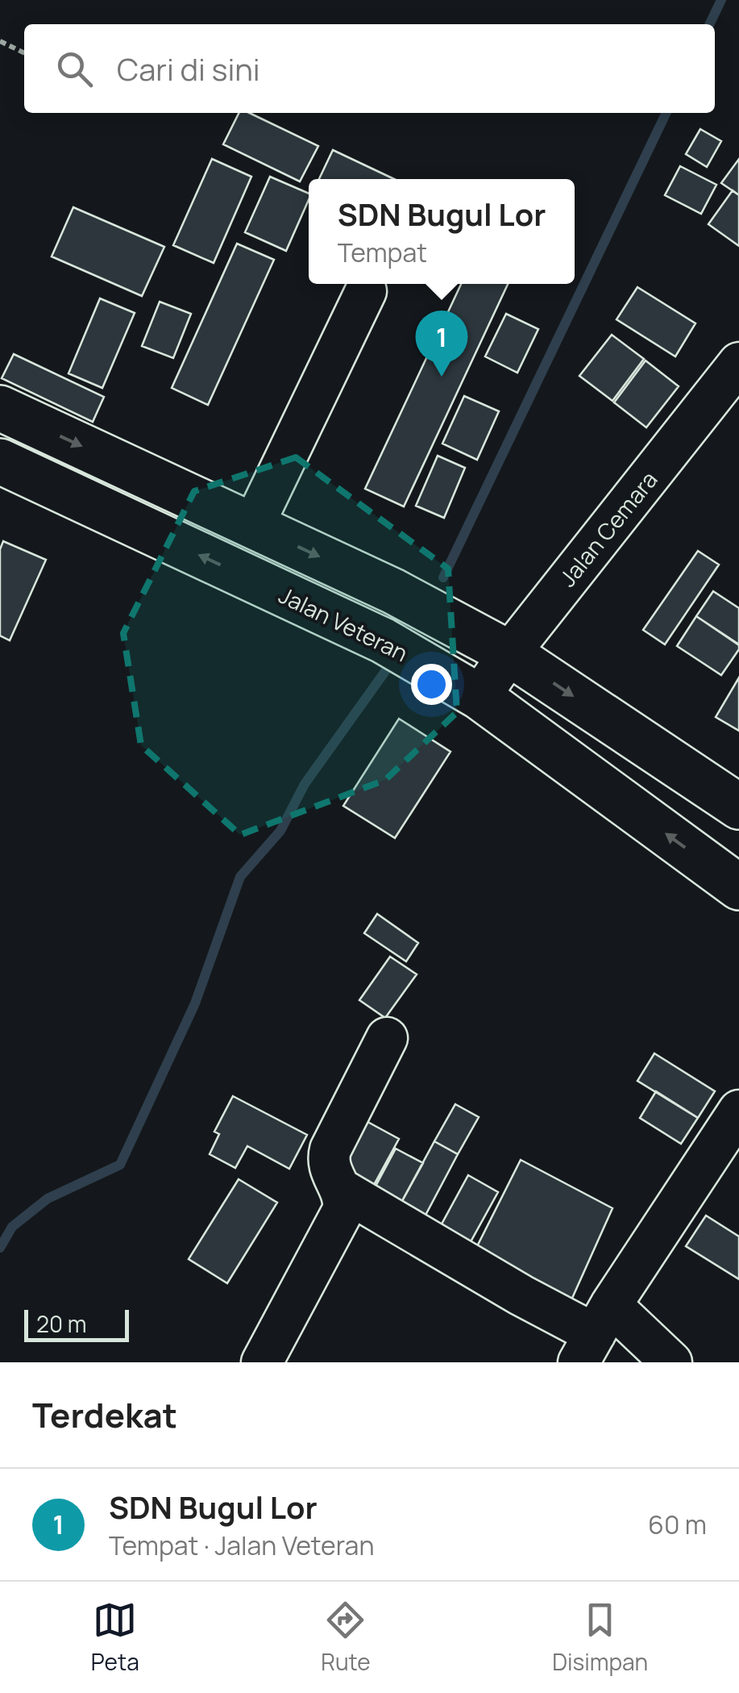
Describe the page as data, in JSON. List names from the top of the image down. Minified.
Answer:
{"streets":{"highway":["Jalan Veteran"],"street":["Jalan Cemara"]},"crossings":[["Jalan Cemara","Jalan Veteran"]],"scale_bar":"20 m","page":{"search":"Cari di sini","popup":["SDN Bugul Lor","Tempat"],"pins":"1","scale":"20 m","heading":"Terdekat","list":[{"mark":"1","name":"SDN Bugul Lor","note":"Tempat · Jalan Veteran","value":"60 m"}],"nav":["Peta","Rute","Disimpan"]}}
